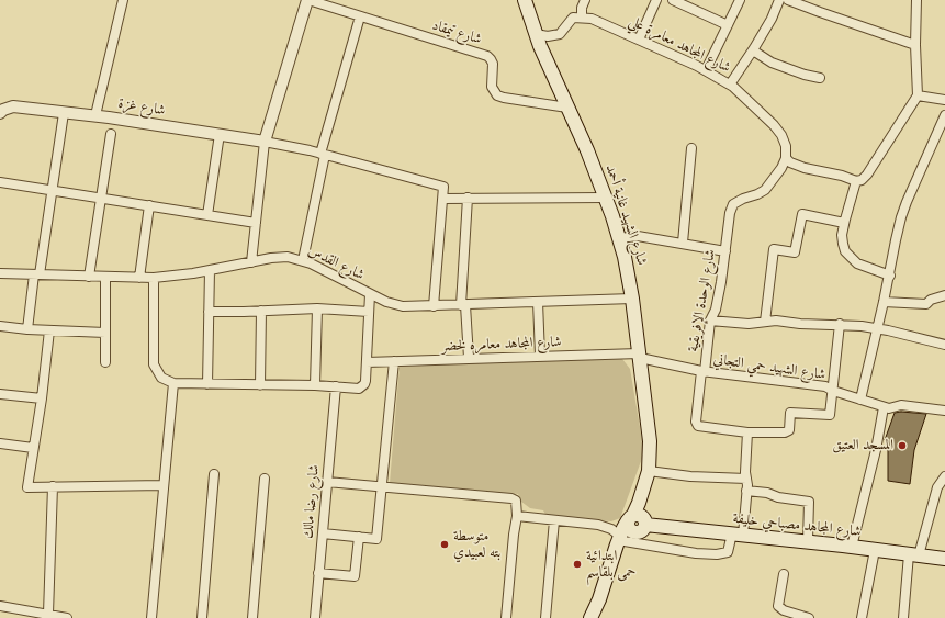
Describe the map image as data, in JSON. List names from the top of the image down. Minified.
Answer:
{"streets":{"main road":["شارع الشهيد غانية أحمد","شارع المجاهد مصباحي خليفة"],"street":["شارع تيمقاد","شارع المجاهد معامرة علي","شارع غزة","شارع القدس","شارع الوحدة الإفريقية","شارع المجاهد معامره لخضر","شارع الشهيد حمي التجاني","شارع رضا مالك"]},"crossings":[["شارع تيمقاد","شارع الشهيد غانية أحمد"],["شارع المجاهد معامرة علي","شارع الوحدة الإفريقية"],["شارع الشهيد غانية أحمد","شارع القدس"],["شارع الشهيد غانية أحمد","شارع المجاهد معامره لخضر"],["شارع الشهيد غانية أحمد","شارع الشهيد حمي التجاني"],["شارع الشهيد غانية أحمد","شارع المجاهد مصباحي خليفة"],["شارع الوحدة الإفريقية","شارع الشهيد حمي التجاني"],["شارع المجاهد معامره لخضر","شارع الشهيد حمي التجاني"]],"places":["المسجد العتيق","متوسطة بته لعبيدي","ابتدائية حمى بلقاسم"]}
